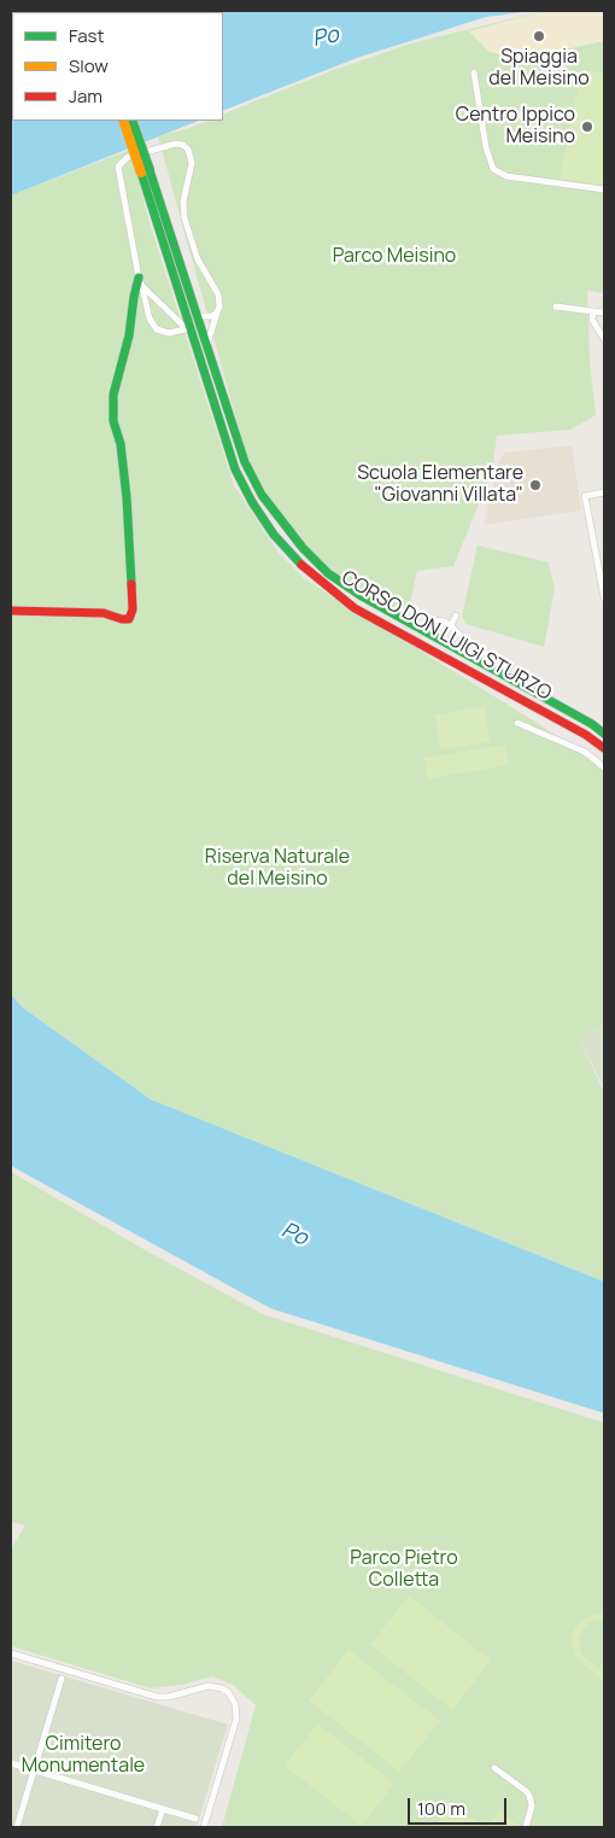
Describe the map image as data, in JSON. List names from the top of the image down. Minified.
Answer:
{"streets":{"main road":["CORSO DON LUIGI STURZO"]},"water":["Po"],"parks":["Parco Meisino","Riserva Naturale del Meisino","Parco Pietro Colletta","Cimitero Monumentale"],"places":["Spiaggia del Meisino","Centro Ippico Meisino","Scuola Elementare \"Giovanni Villata\""],"legend":["Fast","Slow","Jam"],"scale_bar":"100 m"}
